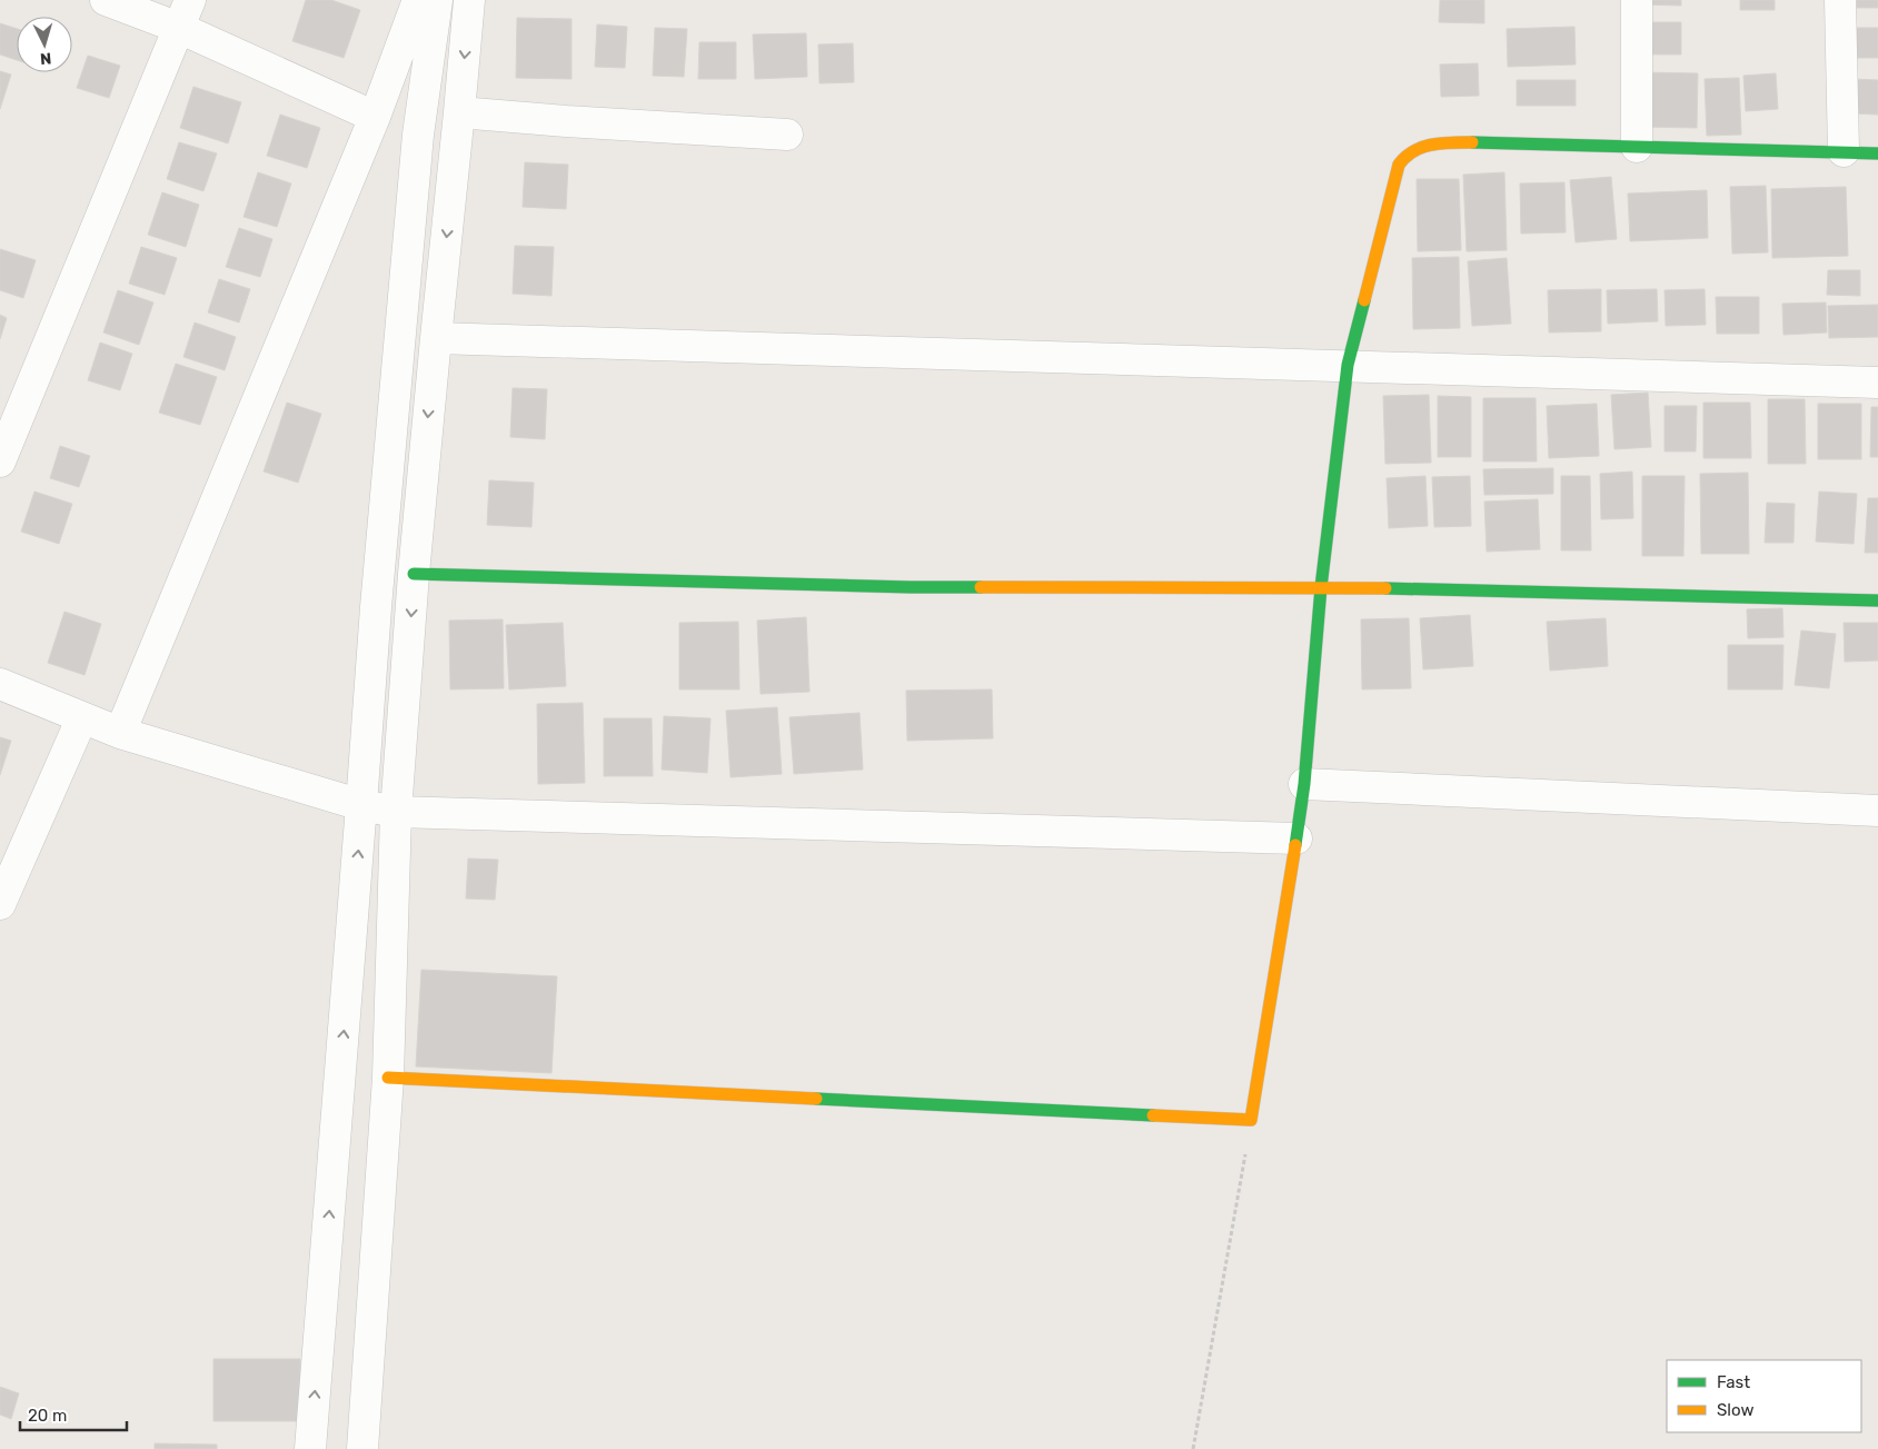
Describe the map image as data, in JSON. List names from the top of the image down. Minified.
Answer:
{"legend":["Fast","Slow"],"scale_bar":"20 m","north":"bottom"}
